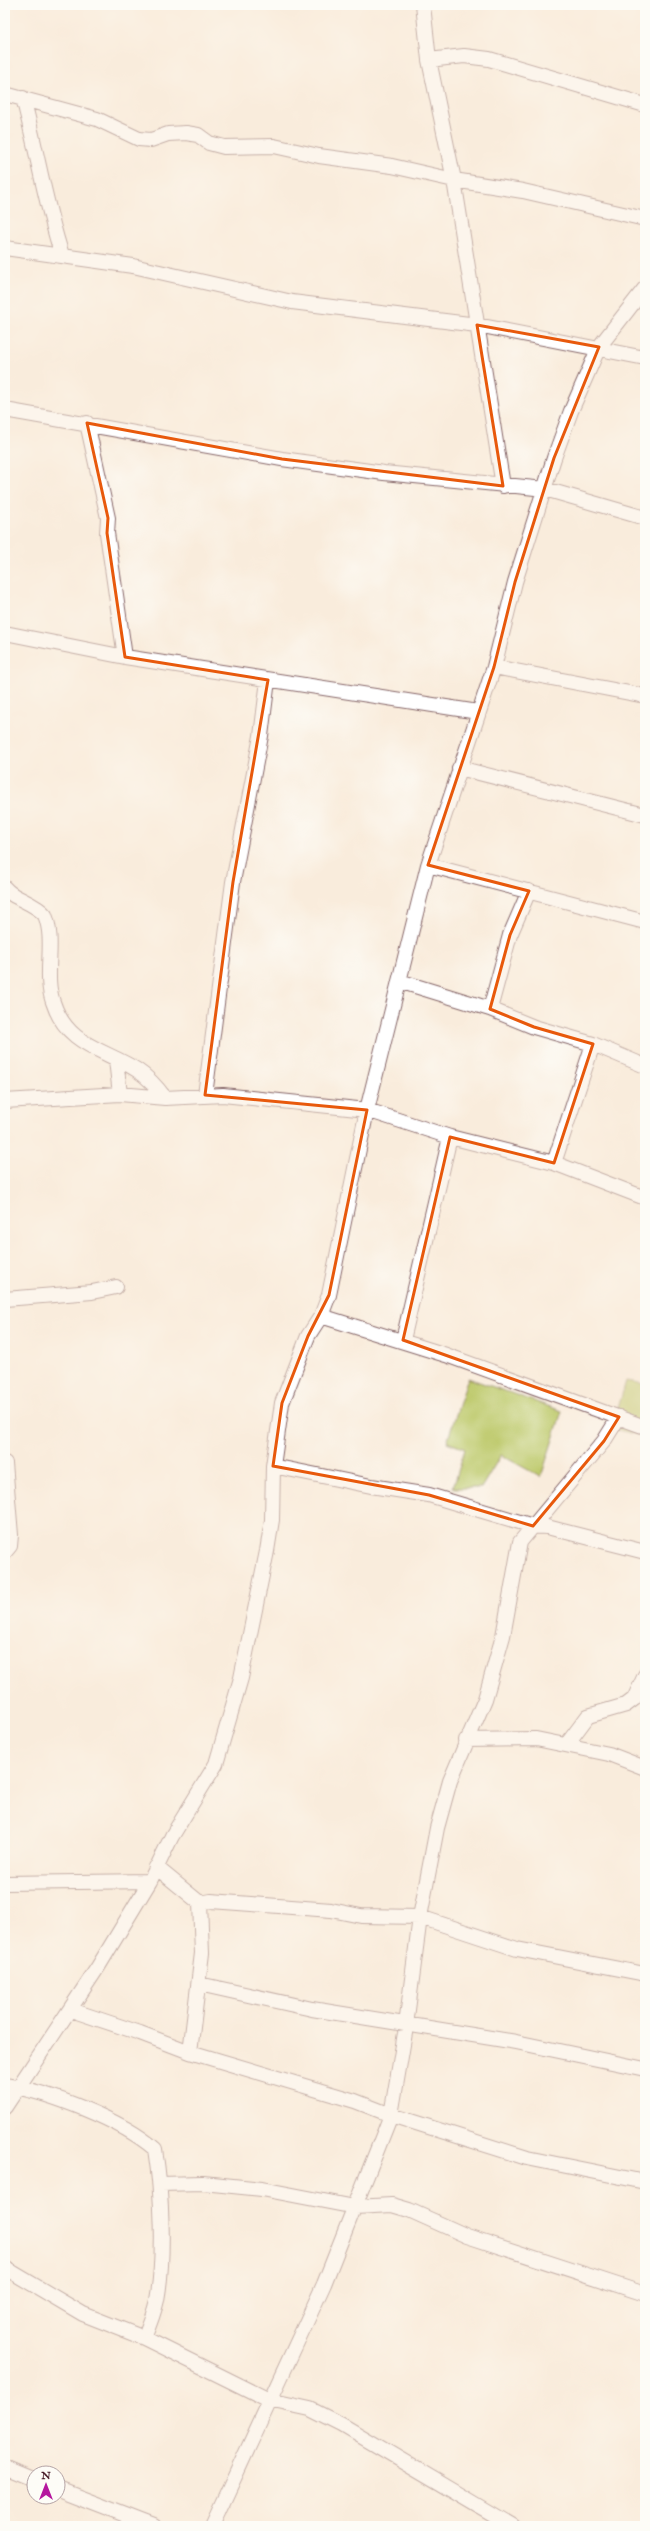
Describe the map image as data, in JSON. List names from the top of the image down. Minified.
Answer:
{"north":"top"}
